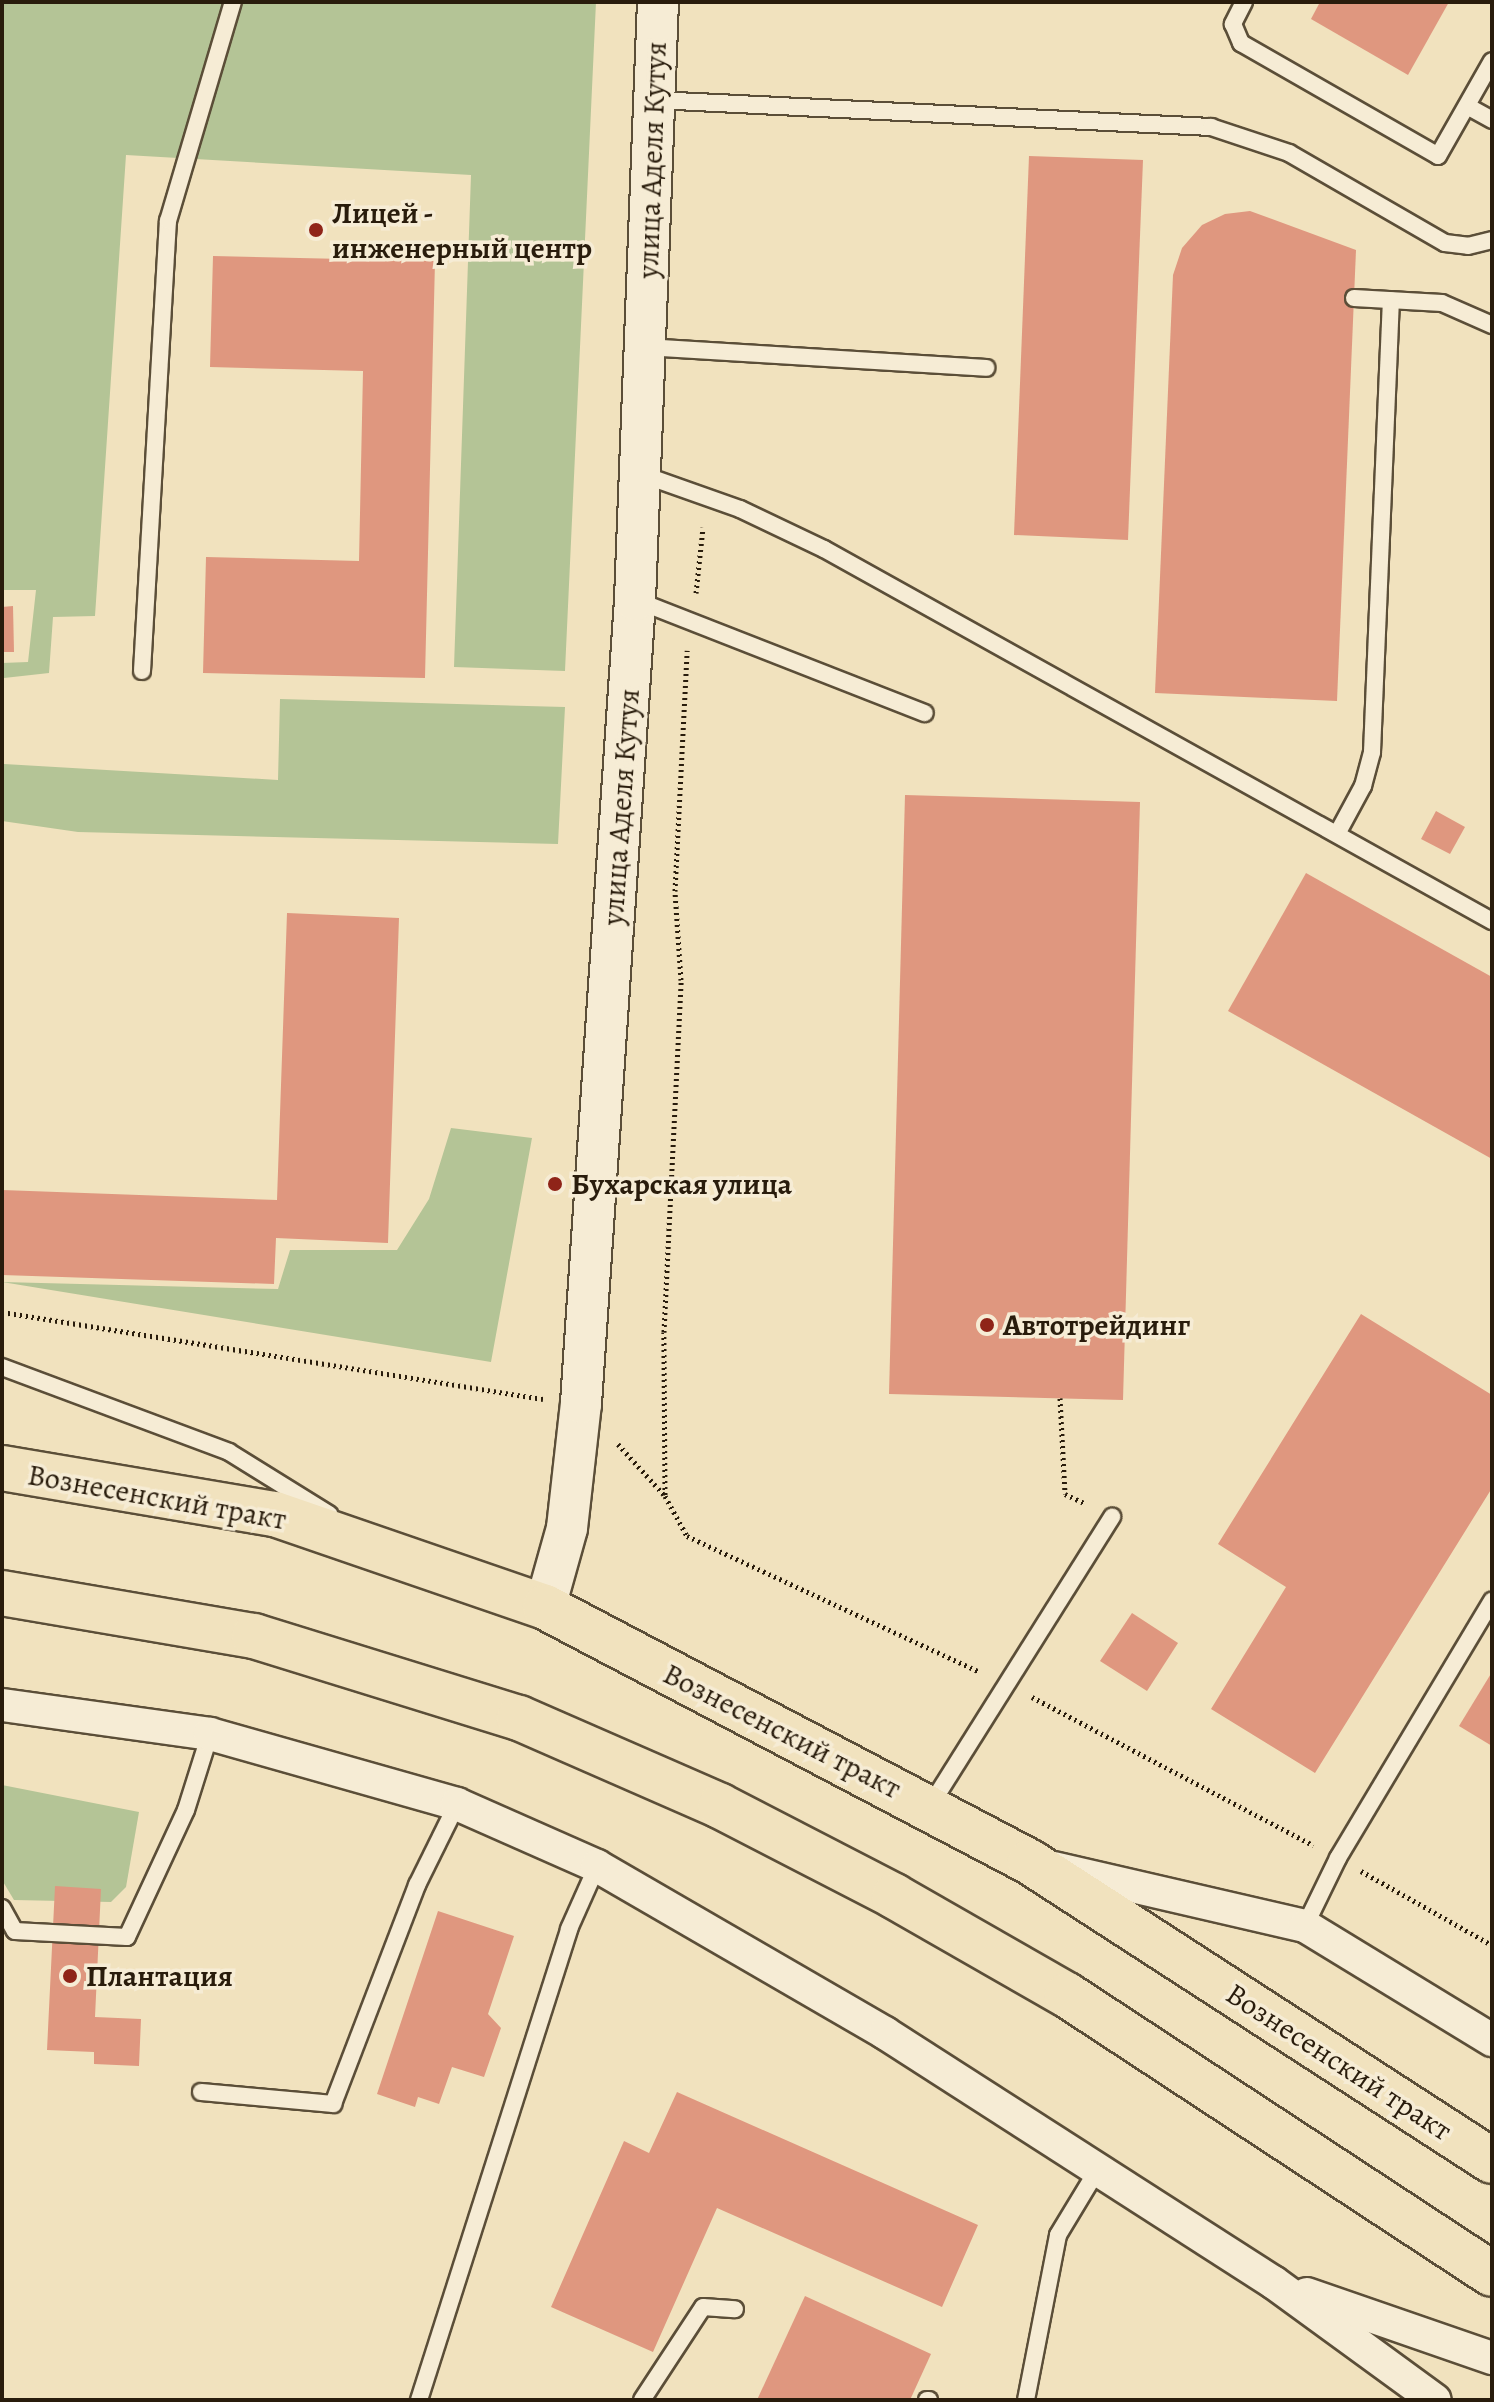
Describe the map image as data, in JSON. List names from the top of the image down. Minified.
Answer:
{"streets":{"main road":["Вознесенский тракт"],"street":["улица Аделя Кутуя"]},"crossings":[["улица Аделя Кутуя","Вознесенский тракт"]],"places":["Лицей - инженерный центр","Бухарская улица","Автотрейдинг","Плантация"]}
